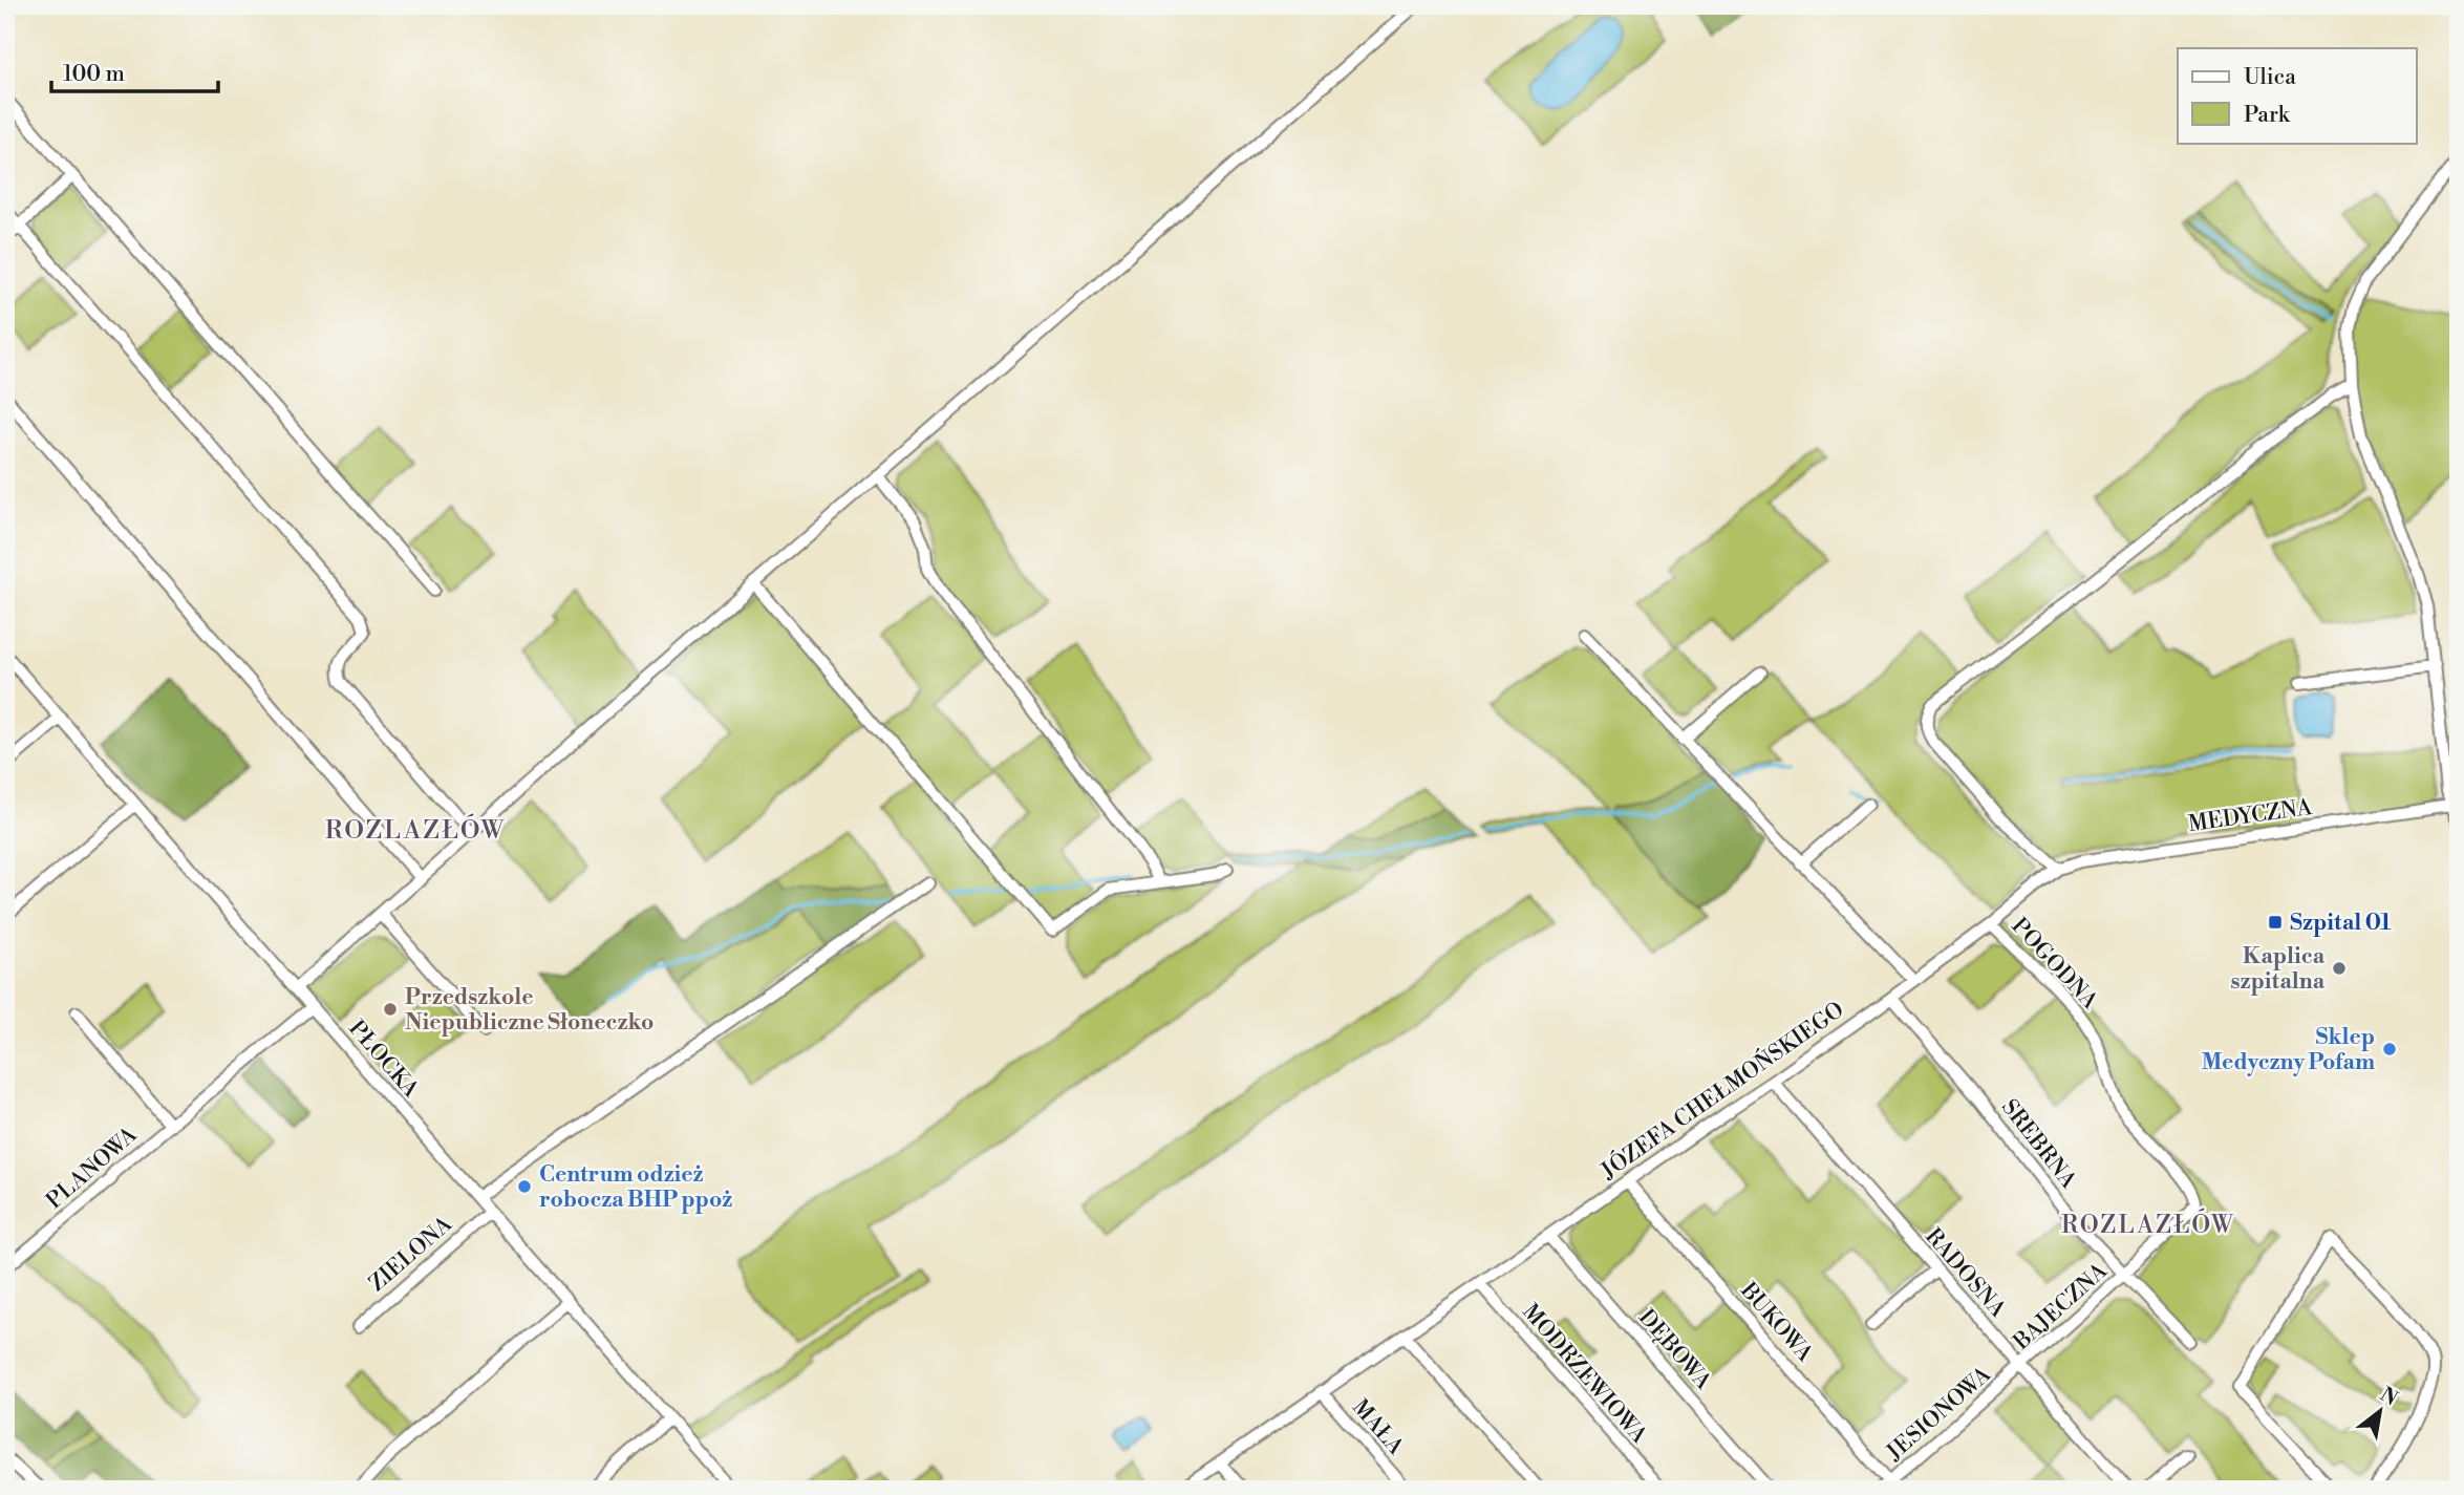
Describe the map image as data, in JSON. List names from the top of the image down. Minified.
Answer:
{"streets":{"street":["MEDYCZNA","POGODNA","PŁOCKA","JÓZEFA CHEŁMOŃSKIEGO","SREBRNA","PLANOWA","ZIELONA","RADOSNA","BAJECZNA","BUKOWA","DĘBOWA","MODRZEWIOWA","JESIONOWA","MAŁA"]},"crossings":[["MEDYCZNA","JÓZEFA CHEŁMOŃSKIEGO"],["POGODNA","JÓZEFA CHEŁMOŃSKIEGO"],["POGODNA","SREBRNA"],["POGODNA","BAJECZNA"],["PŁOCKA","PLANOWA"],["PŁOCKA","ZIELONA"],["JÓZEFA CHEŁMOŃSKIEGO","SREBRNA"],["JÓZEFA CHEŁMOŃSKIEGO","RADOSNA"],["JÓZEFA CHEŁMOŃSKIEGO","BUKOWA"],["JÓZEFA CHEŁMOŃSKIEGO","DĘBOWA"],["JÓZEFA CHEŁMOŃSKIEGO","MODRZEWIOWA"],["JÓZEFA CHEŁMOŃSKIEGO","MAŁA"],["SREBRNA","BAJECZNA"],["RADOSNA","BAJECZNA"],["RADOSNA","JESIONOWA"],["BAJECZNA","JESIONOWA"],["BUKOWA","JESIONOWA"]],"districts":["ROZLAZŁÓW","ROZLAZŁÓW"],"places":{"transit":["Szpital 01"],"other":["Kaplica szpitalna","Przedszkole Niepubliczne Słoneczko","Sklep Medyczny Pofam","Centrum odzież robocza BHP ppoż"]},"legend":["Ulica","Park"],"scale_bar":"100 m","north":"top right"}
